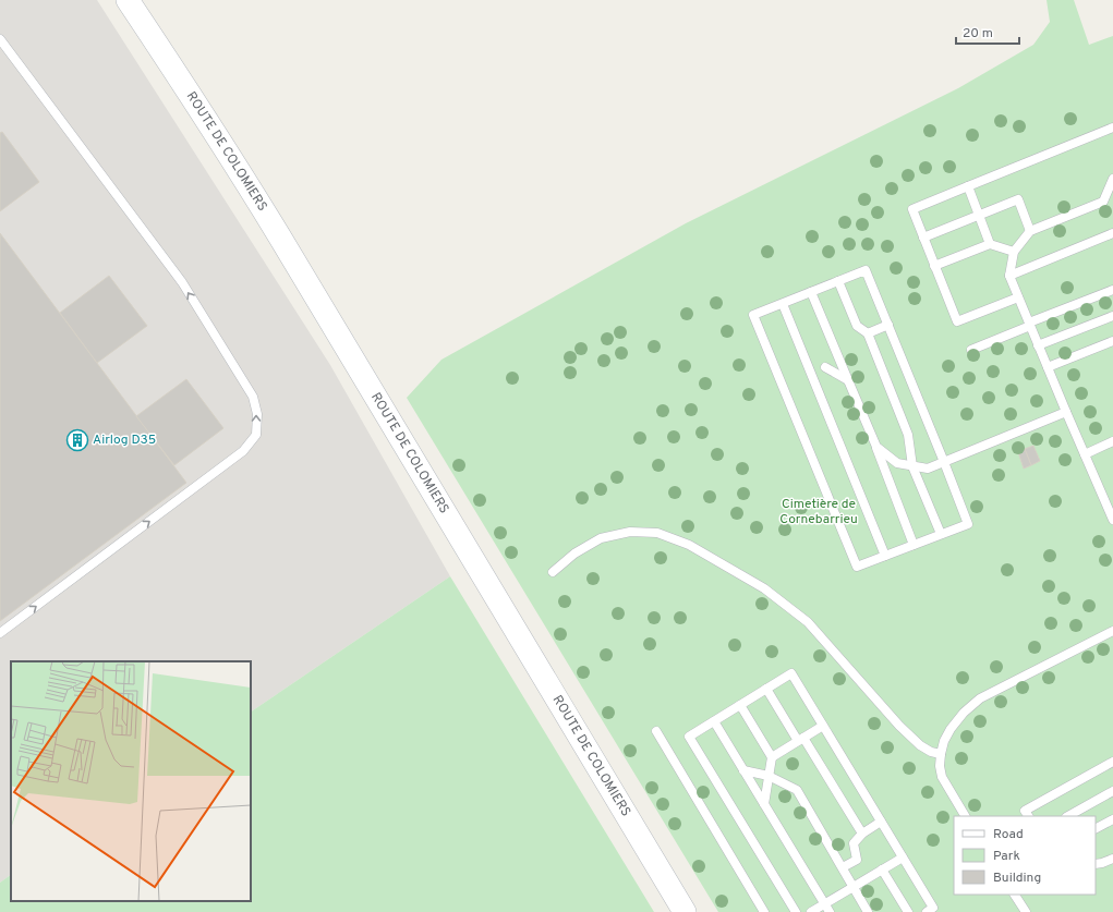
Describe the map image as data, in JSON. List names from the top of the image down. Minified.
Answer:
{"streets":{"main road":["ROUTE DE COLOMIERS"]},"parks":["Cimetière de Cornebarrieu"],"places":{"building":["Airlog D35"]},"legend":["Road","Park","Building"],"scale_bar":"20 m"}
